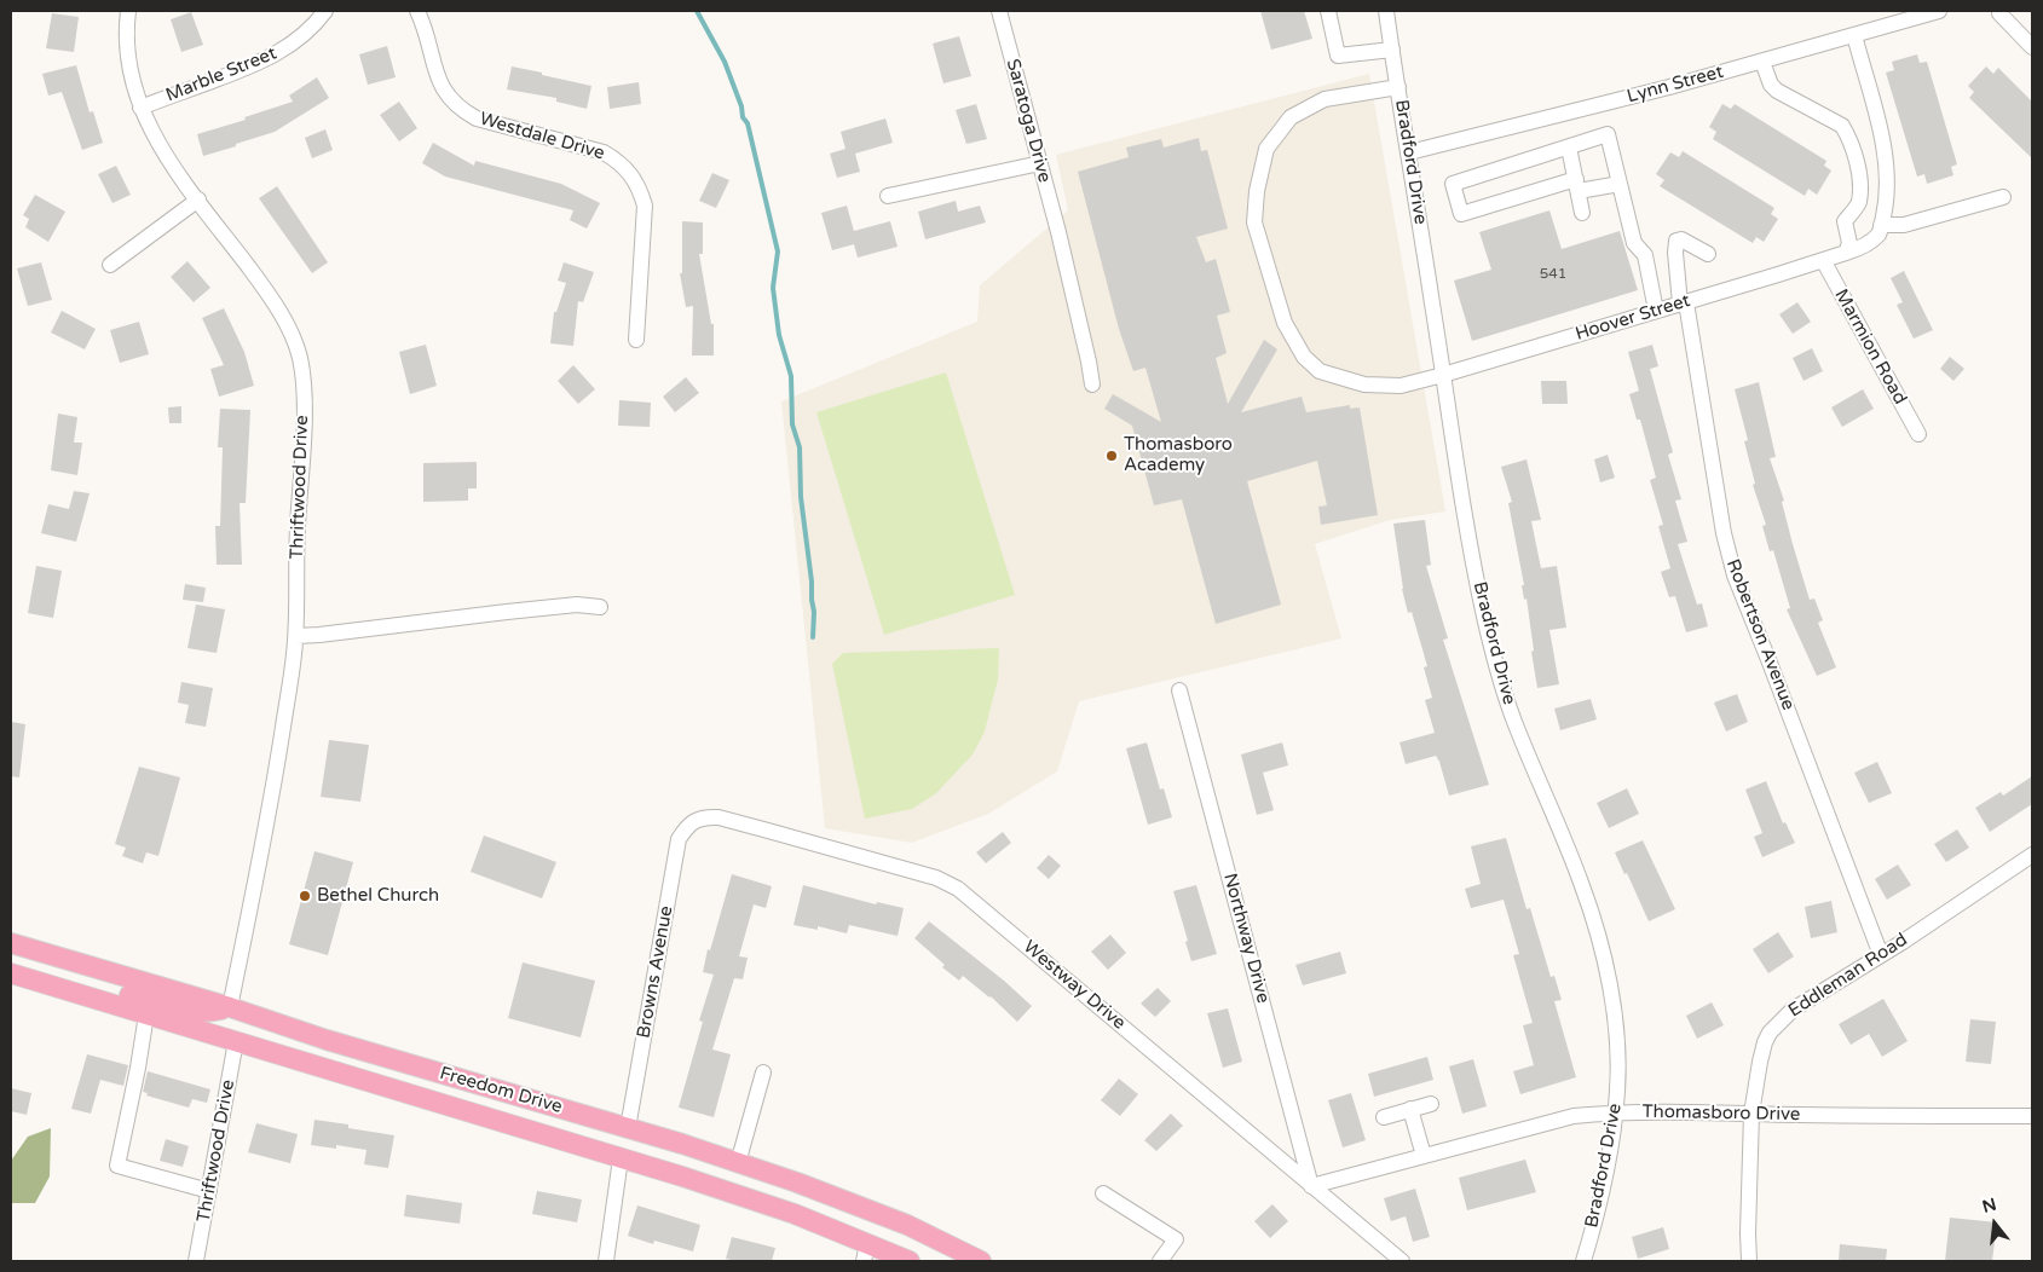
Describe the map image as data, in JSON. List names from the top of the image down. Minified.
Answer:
{"streets":{"main road":["Freedom Drive"],"street":["Marble Street","Lynn Street","Saratoga Drive","Westdale Drive","Bradford Drive","Hoover Street","Marmion Road","Thriftwood Drive","Robertson Avenue","Northway Drive","Browns Avenue","Eddleman Road","Westway Drive","Thomasboro Drive"]},"crossings":[["Marble Street","Thriftwood Drive"],["Lynn Street","Bradford Drive"],["Bradford Drive","Hoover Street"],["Bradford Drive","Thomasboro Drive"],["Hoover Street","Marmion Road"],["Hoover Street","Robertson Avenue"],["Thriftwood Drive","Freedom Drive"],["Robertson Avenue","Eddleman Road"],["Northway Drive","Westway Drive"],["Northway Drive","Thomasboro Drive"],["Browns Avenue","Westway Drive"],["Browns Avenue","Freedom Drive"],["Eddleman Road","Thomasboro Drive"],["Westway Drive","Thomasboro Drive"]],"places":["Thomasboro Academy","Bethel Church"],"house_numbers":["541"],"north":"top"}
